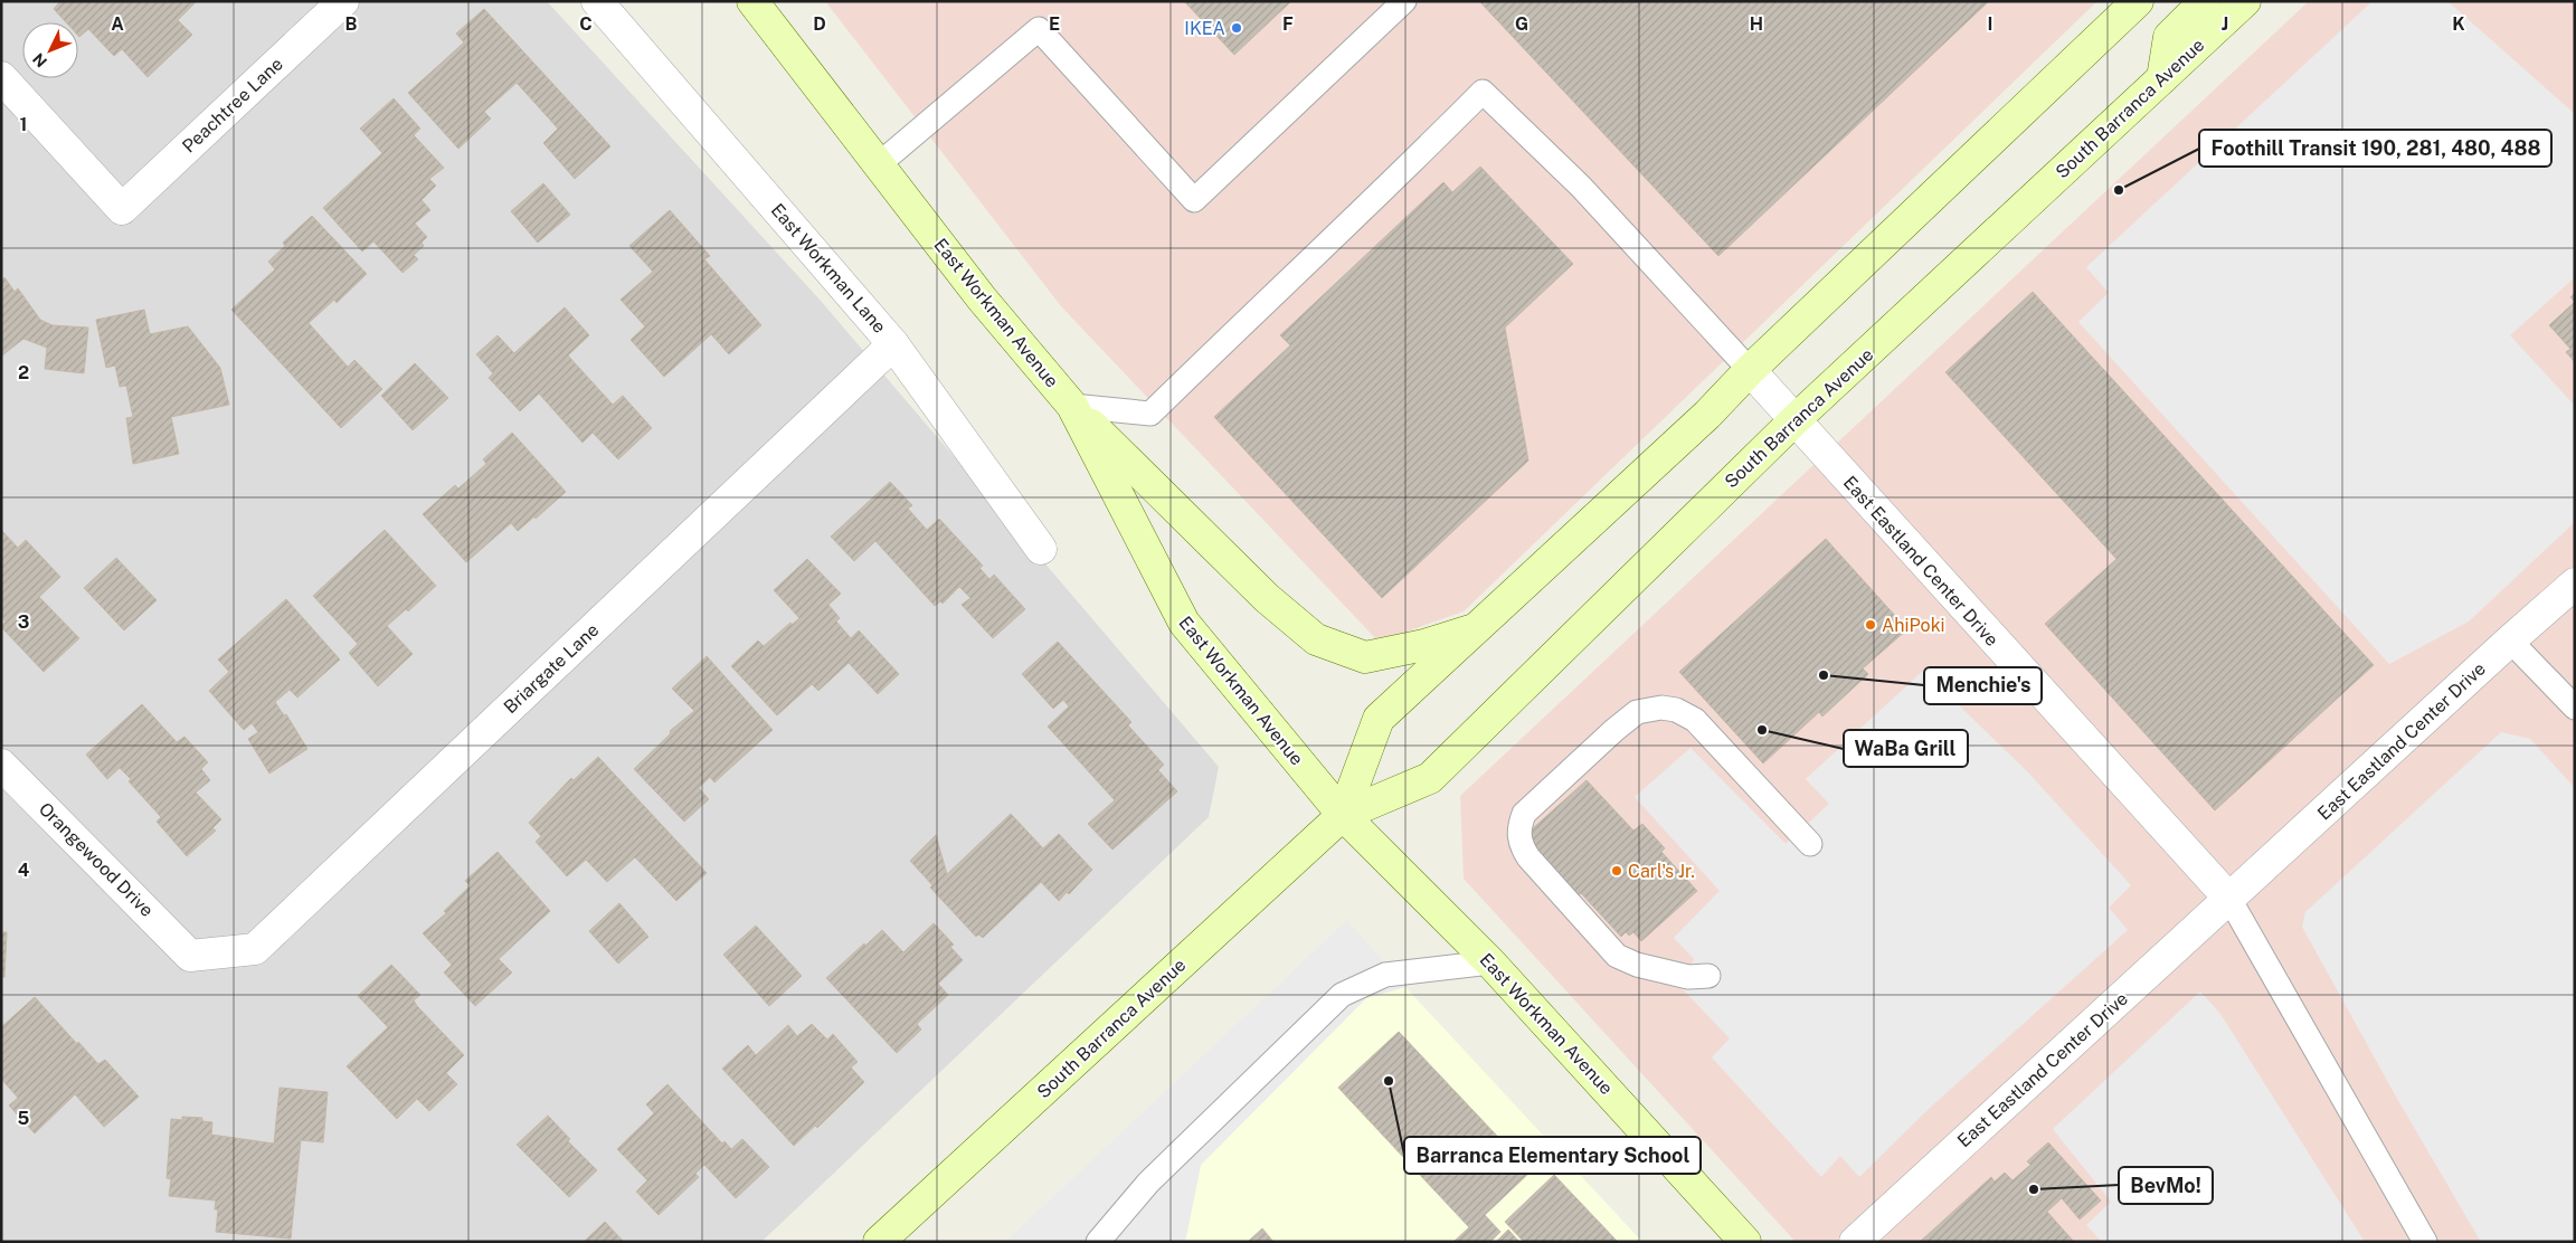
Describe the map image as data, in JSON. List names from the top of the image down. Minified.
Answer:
{"streets":{"main road":["South Barranca Avenue","East Workman Avenue"],"street":["Peachtree Lane","East Workman Lane","East Eastland Center Drive","Briargate Lane","Orangewood Drive"]},"crossings":[["South Barranca Avenue","East Workman Avenue"],["South Barranca Avenue","East Eastland Center Drive"],["East Workman Lane","Briargate Lane"],["Briargate Lane","Orangewood Drive"]],"places":["IKEA","Foothill Transit 190, 281, 480, 488","AhiPoki","Menchie's","WaBa Grill","Carl's Jr.","Barranca Elementary School","BevMo!"],"north":"bottom left","grid":{"columns":["A","B","C","D","E","F","G","H","I","J","K"],"rows":["1","2","3","4","5"]}}
